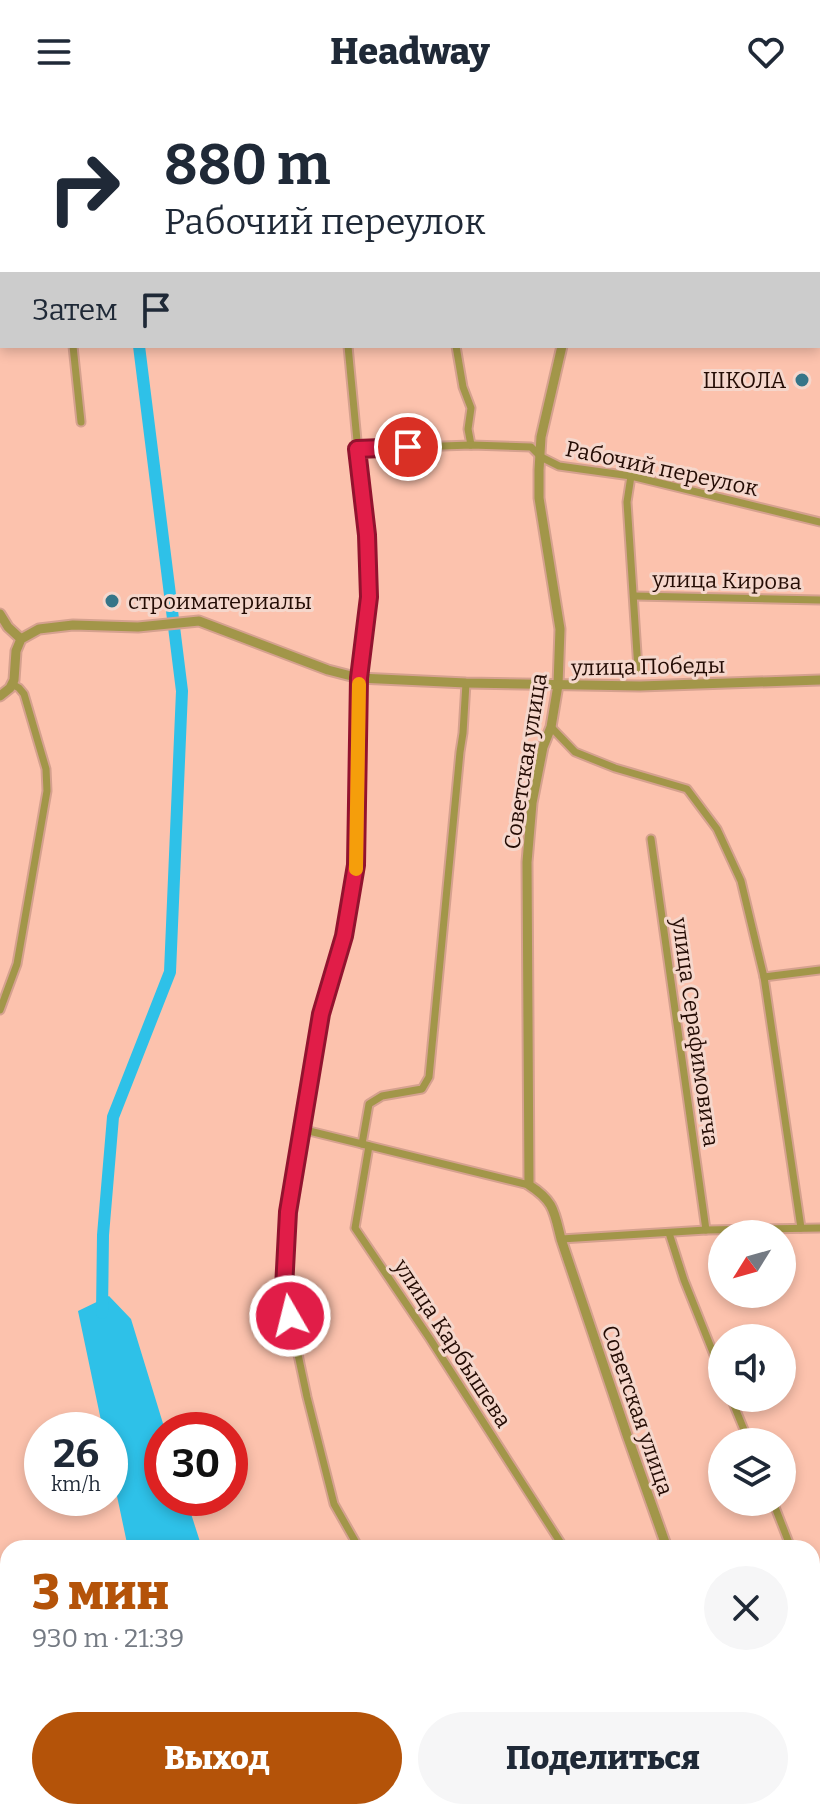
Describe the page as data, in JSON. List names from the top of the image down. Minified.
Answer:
{"streets":{"street":["Рабочий переулок","улица Кирова","улица Победы","Советская улица","улица Серафимовича","улица Карбышева"]},"crossings":[["Рабочий переулок","улица Кирова"],["Рабочий переулок","Советская улица"],["улица Победы","Советская улица"],["улица Победы","улица Карбышева"]],"places":["ШКОЛА","строиматериалы"],"north":"bottom left","page":{"header":"Headway","turn":["880 m","Рабочий переулок"],"then":"Затем","speed":"26 km/h","limit":"30","heading":["3 мин","930 m · 21:39"],"buttons":["Выход","Поделиться"]}}
